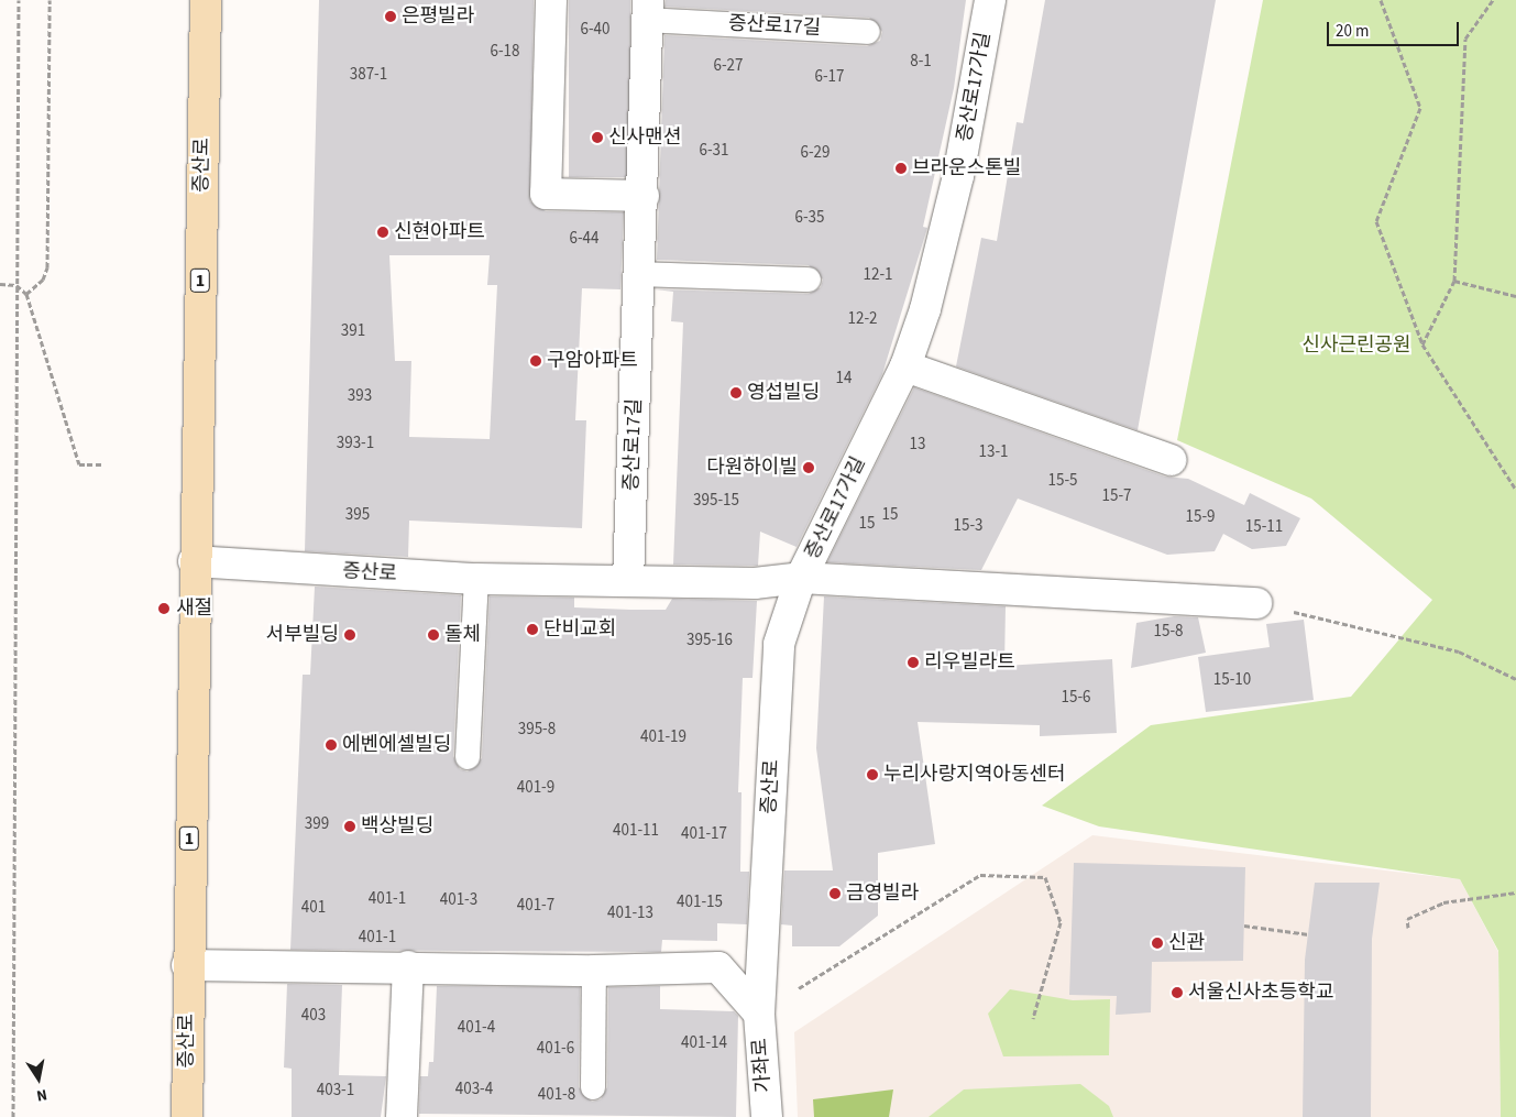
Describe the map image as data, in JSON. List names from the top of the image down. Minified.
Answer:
{"streets":{"main road":["증산로","1"],"street":["증산로17길","증산로17가길","가좌로"]},"crossings":[["증산로17길","증산로"],["증산로17가길","증산로"],["증산로","가좌로"]],"parks":["신사근린공원"],"places":["은평빌라","신사맨션","브라운스톤빌","신현아파트","구암아파트","영섭빌딩","다원하이빌","새절","단비교회","서부빌딩","돌체","리우빌라트","에벤에셀빌딩","누리사랑지역아동센터","백상빌딩","금영빌라","신관","서울신사초등학교"],"house_numbers":["6-40","6-18","8-1","6-27","387-1","6-17","6-31","6-29","6-35","6-44","12-1","12-2","391","14","393","393-1","13","13-1","15-5","15-7","395-15","395","15","15-9","15","15-3","15-11","15-8","395-16","15-10","15-6","395-8","401-19","401-9","399","401-11","401-17","401-1","401-3","401-15","401-7","401","401-13","401-1","403","401-4","401-14","401-6","403-4","403-1","401-8"],"scale_bar":"20 m","north":"bottom"}
